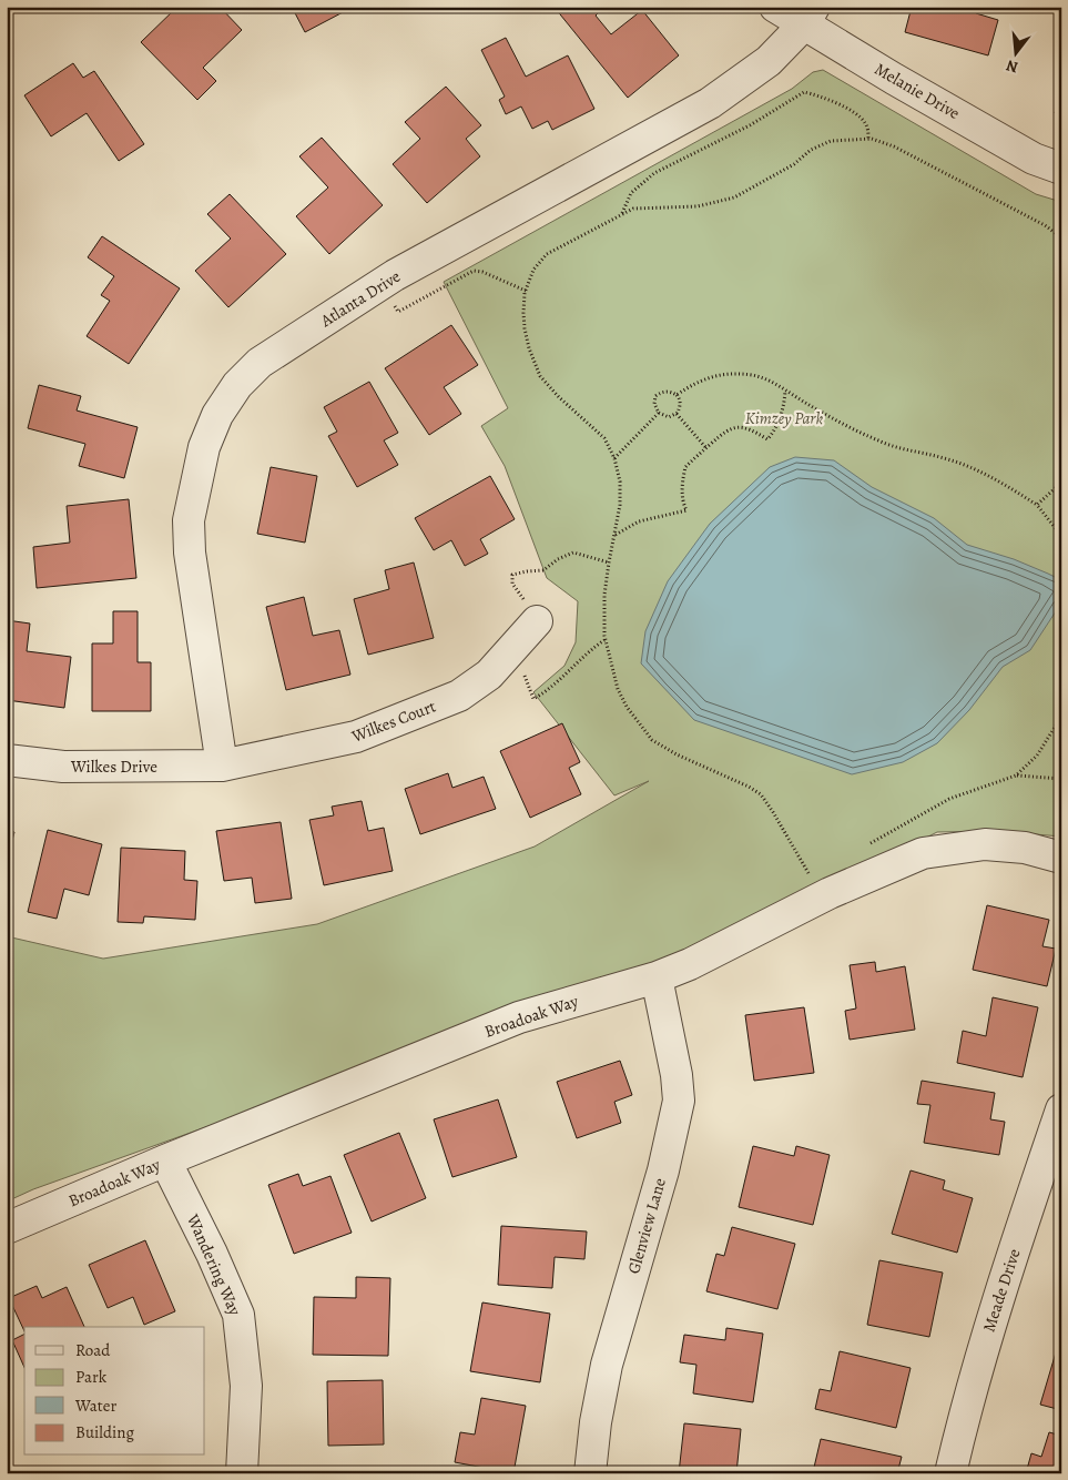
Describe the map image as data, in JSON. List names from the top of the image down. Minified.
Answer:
{"streets":{"street":["Melanie Drive","Atlanta Drive","Wilkes Court","Wilkes Drive","Broadoak Way","Glenview Lane","Wandering Way","Meade Drive"]},"crossings":[["Melanie Drive","Atlanta Drive"],["Atlanta Drive","Wilkes Court"],["Atlanta Drive","Wilkes Drive"],["Wilkes Court","Wilkes Drive"],["Broadoak Way","Glenview Lane"],["Broadoak Way","Wandering Way"]],"parks":["Kimzey Park"],"legend":["Road","Park","Water","Building"],"north":"bottom"}
